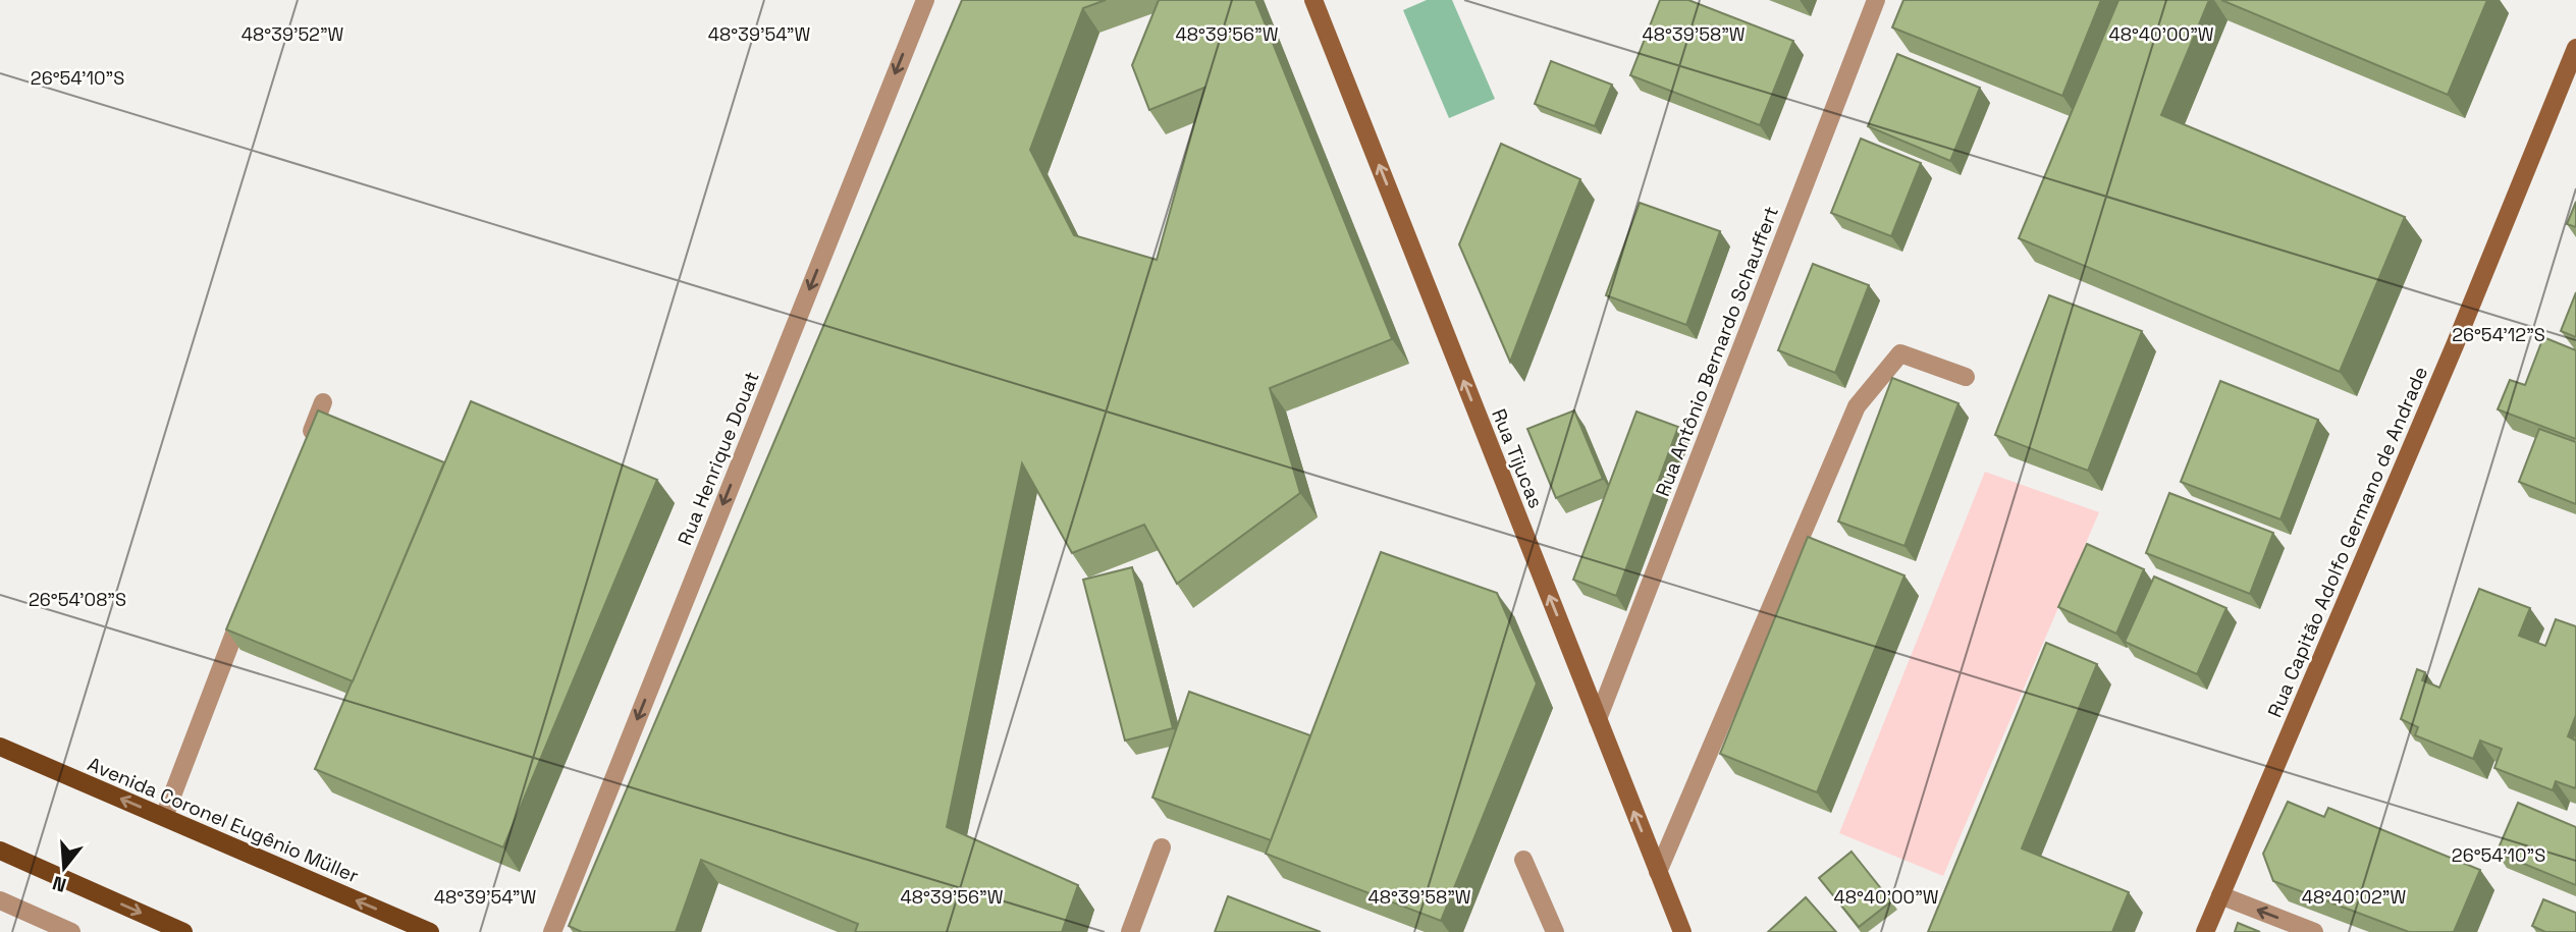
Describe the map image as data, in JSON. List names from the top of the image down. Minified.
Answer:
{"streets":{"main road":["Avenida Coronel Eugênio Müller"],"street":["Rua Antônio Bernardo Schauffert","Rua Henrique Douat","Rua Tijucas","Rua Capitão Adolfo Germano de Andrade"]},"crossings":[["Rua Antônio Bernardo Schauffert","Rua Tijucas"]],"one_way":["Rua Henrique Douat","Rua Tijucas"],"north":"bottom","coordinates":["48°39'52\"W","48°39'54\"W","48°39'56\"W","48°39'58\"W","48°40'00\"W","26°54'10\"S","26°54'12\"S","26°54'08\"S","48°40'02\"W"]}
